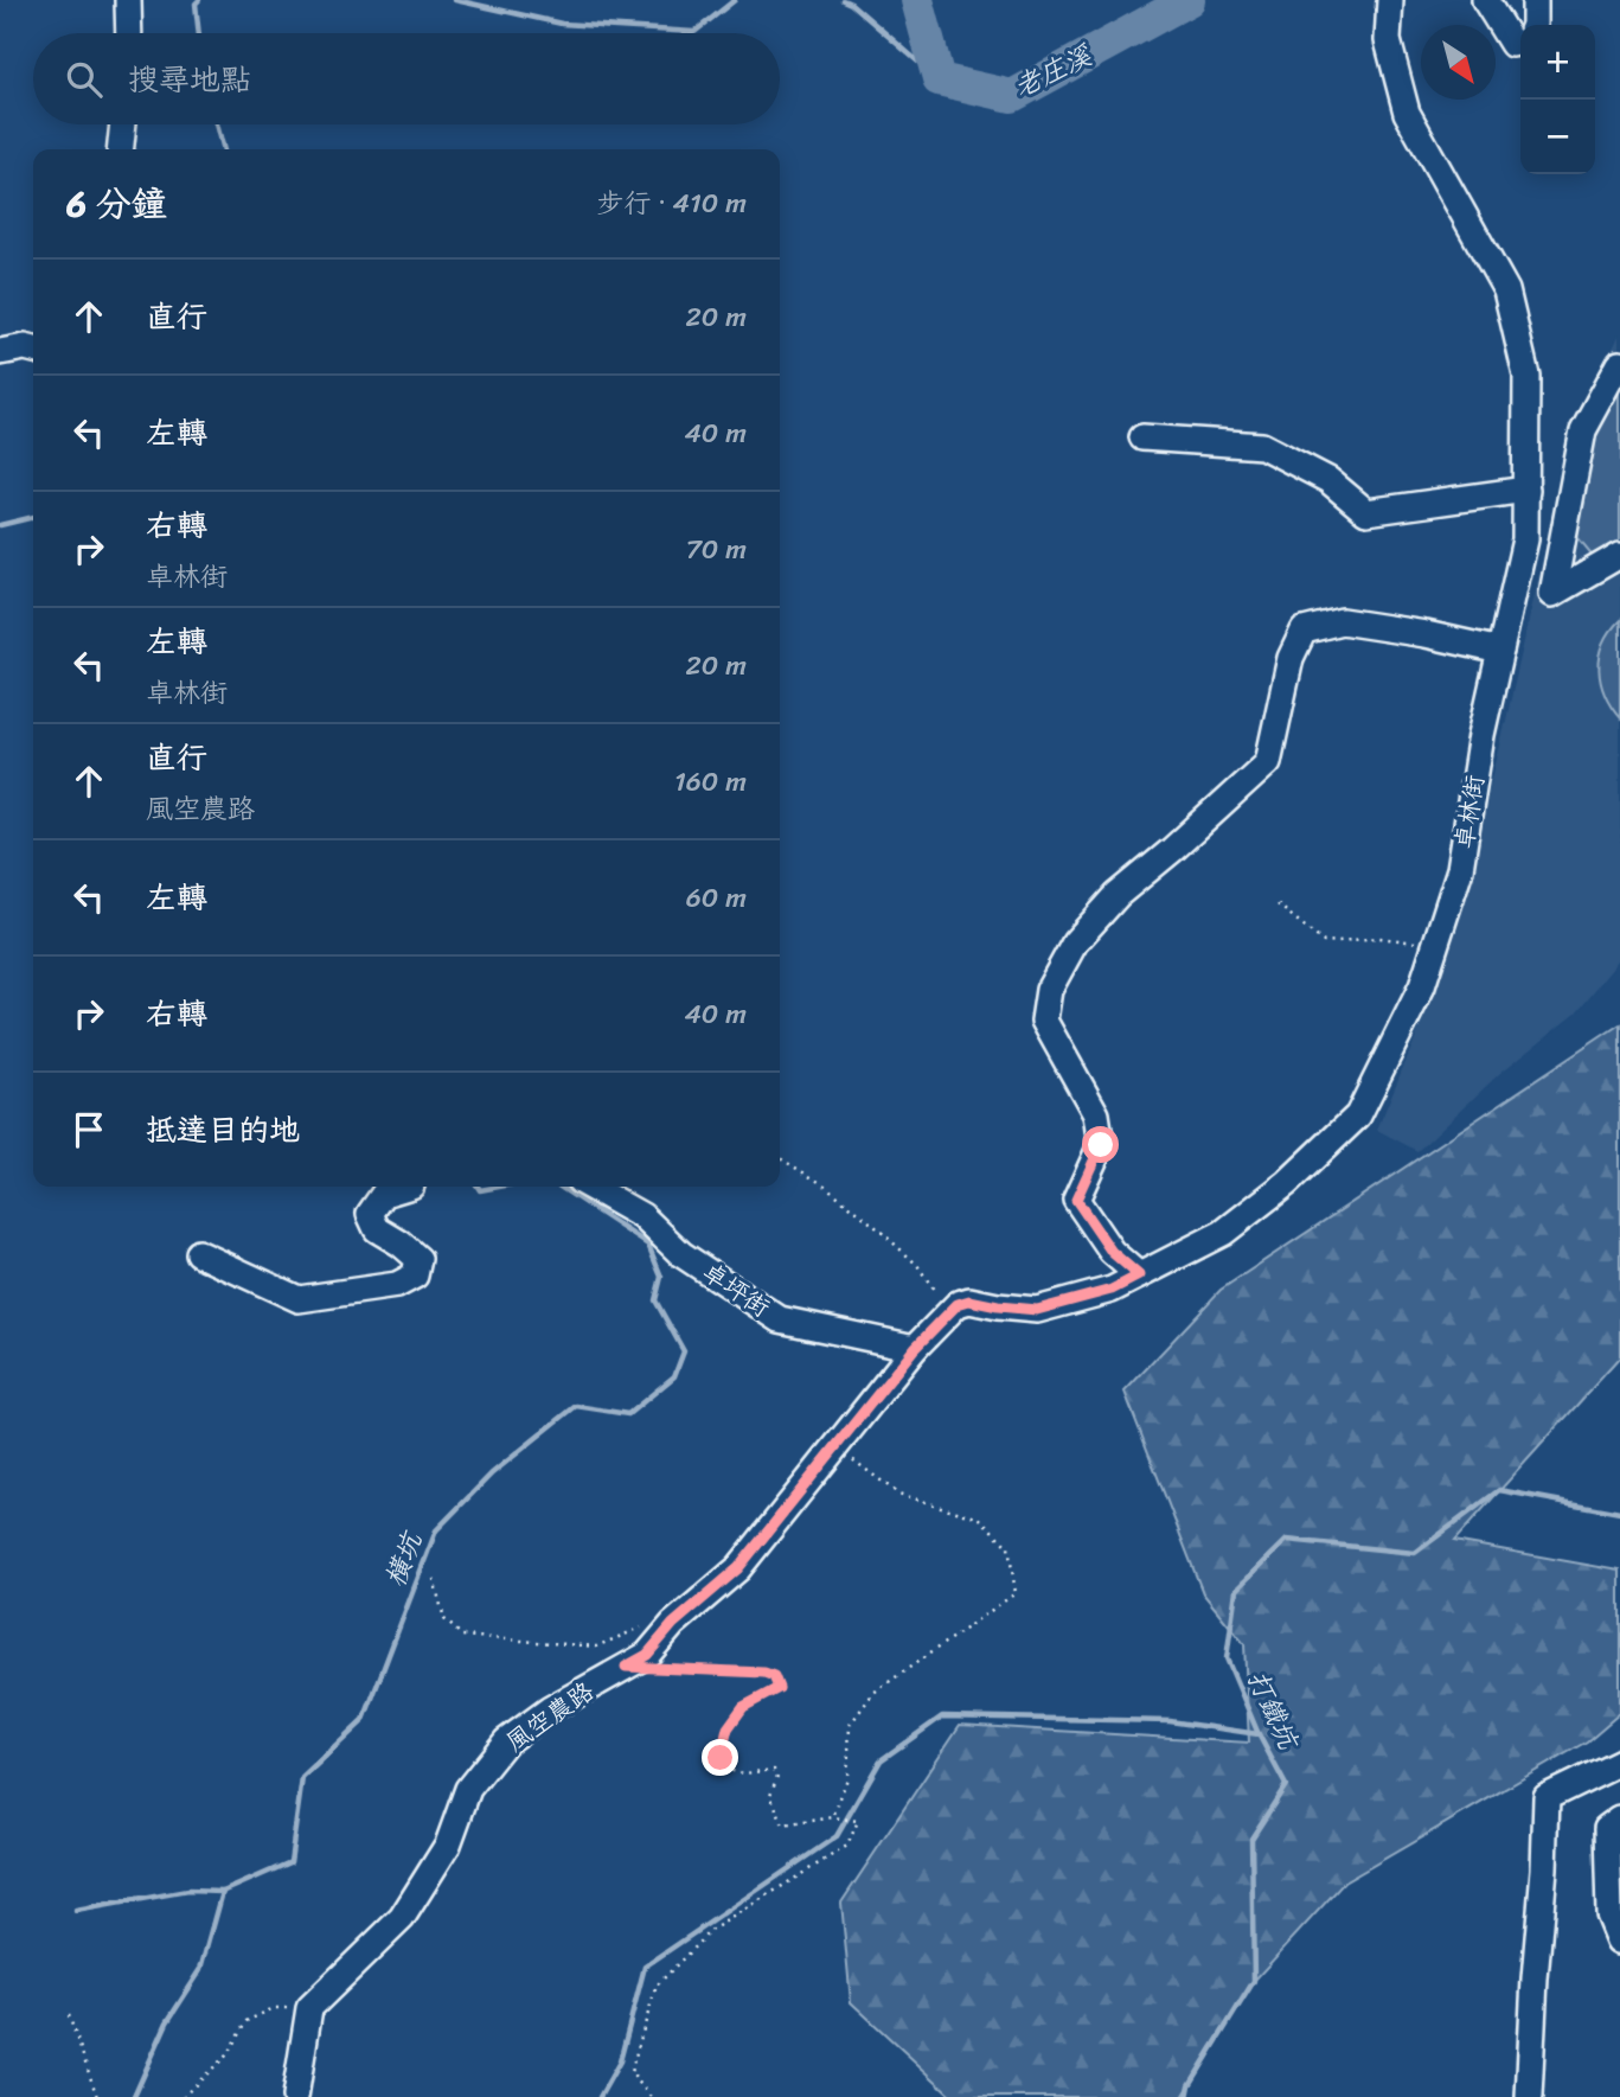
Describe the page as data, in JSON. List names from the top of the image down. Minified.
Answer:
{"streets":{"street":["卓林街","卓坪街","風空農路"]},"crossings":[["卓坪街","風空農路"]],"water":["老庄溪","橫坑","打鐵坑"],"north":"bottom right","page":{"map_buttons":["+","−"],"search":"搜尋地點","heading":["6 分鐘","步行 · 410 m"],"list":[["直行","20 m"],["左轉","40 m"],["右轉","卓林街","70 m"],["左轉","卓林街","20 m"],["直行","風空農路","160 m"],["左轉","60 m"],["右轉","40 m"],"抵達目的地"]}}
